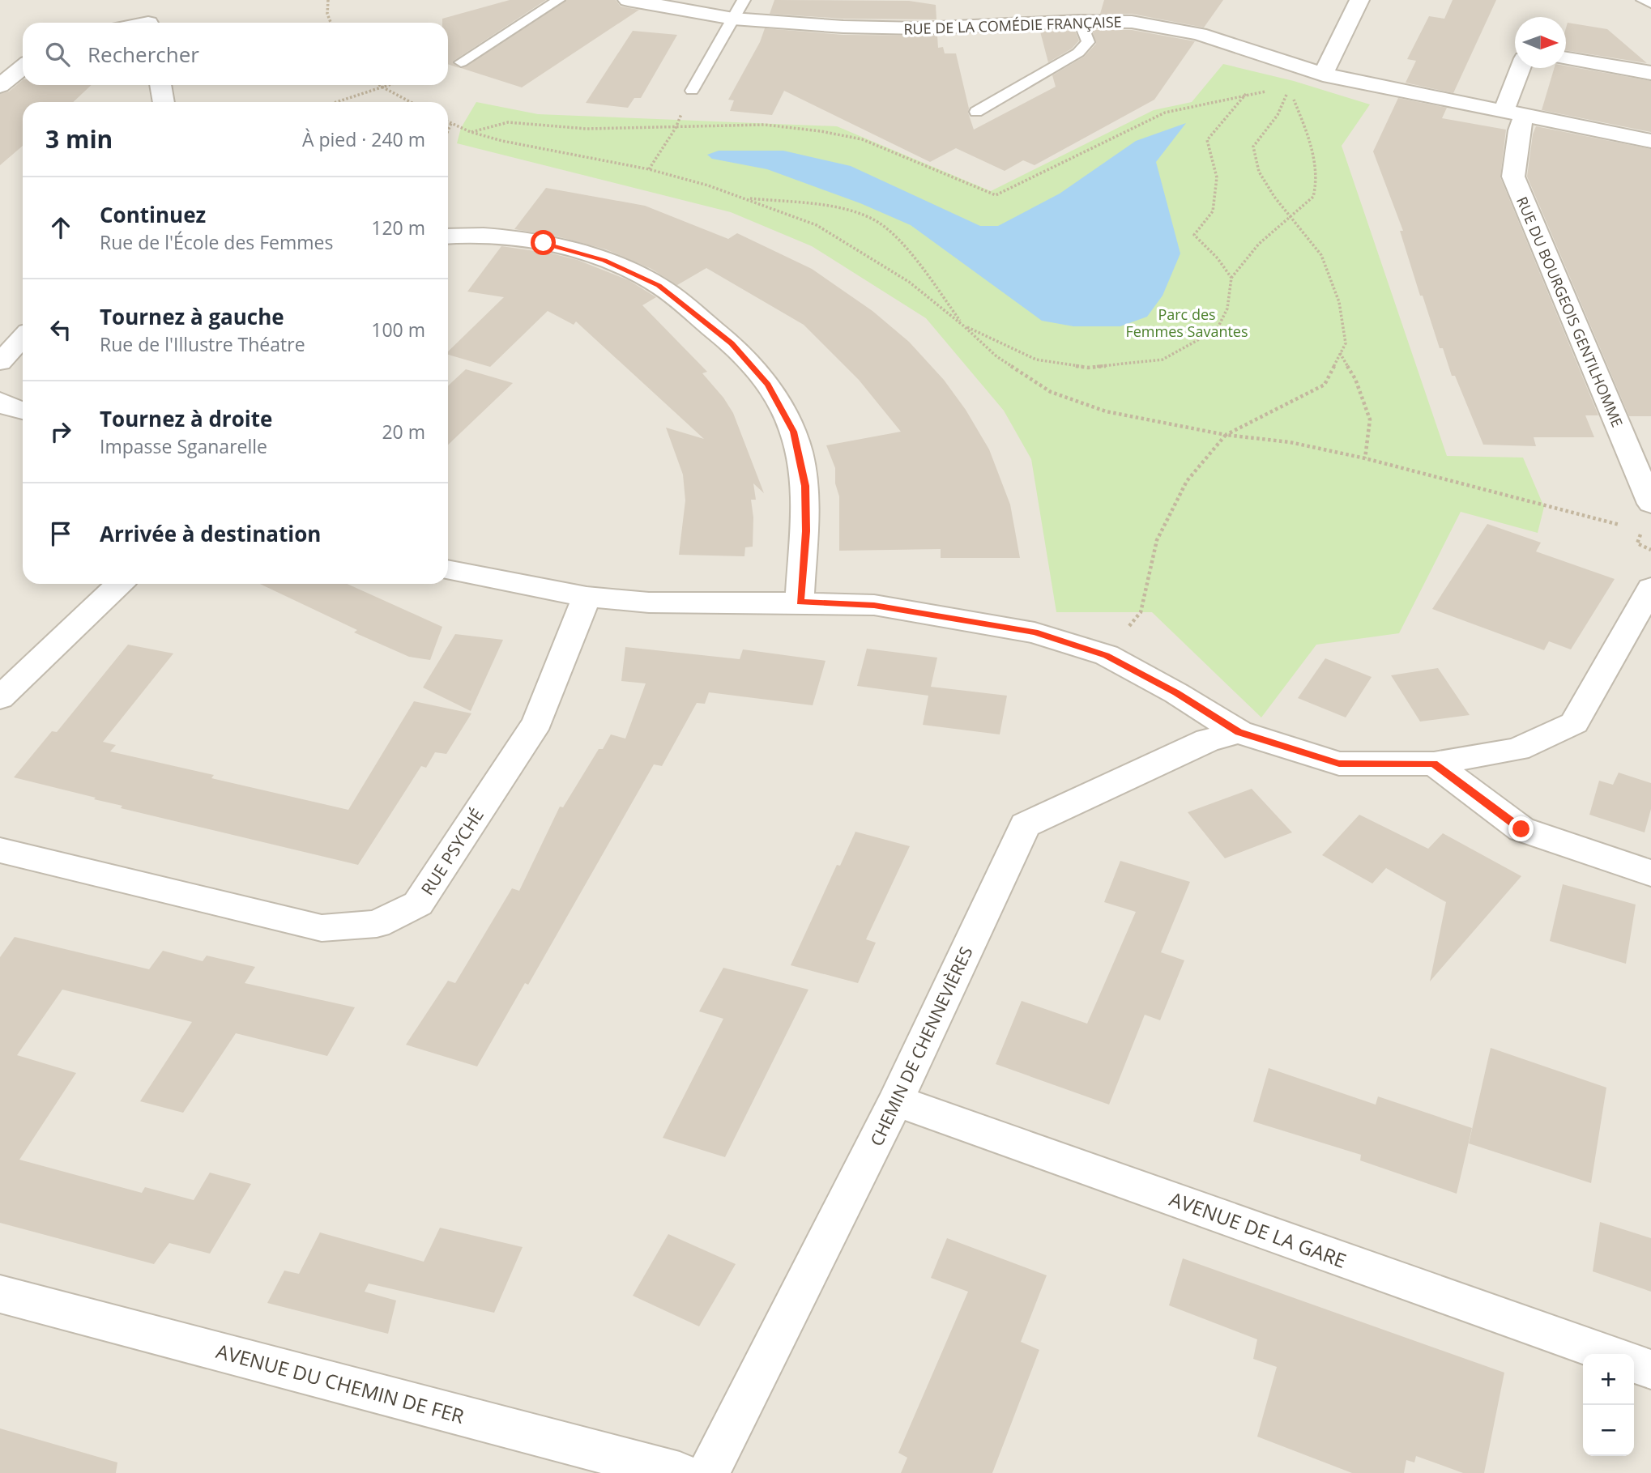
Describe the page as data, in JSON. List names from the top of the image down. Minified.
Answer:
{"streets":{"street":["RUE DE LA COMÉDIE FRANÇAISE","RUE DU BOURGEOIS GENTILHOMME","RUE PSYCHÉ","CHEMIN DE CHENNEVIÈRES","AVENUE DE LA GARE","AVENUE DU CHEMIN DE FER"]},"crossings":[["RUE DE LA COMÉDIE FRANÇAISE","RUE DU BOURGEOIS GENTILHOMME"],["CHEMIN DE CHENNEVIÈRES","AVENUE DE LA GARE"]],"parks":["Parc des Femmes Savantes"],"north":"right","page":{"search":"Rechercher","heading":["3 min","À pied · 240 m"],"list":[["Continuez","Rue de l'École des Femmes","120 m"],["Tournez à gauche","Rue de l'Illustre Théatre","100 m"],["Tournez à droite","Impasse Sganarelle","20 m"],"Arrivée à destination"],"map_buttons":["+","−"]}}
